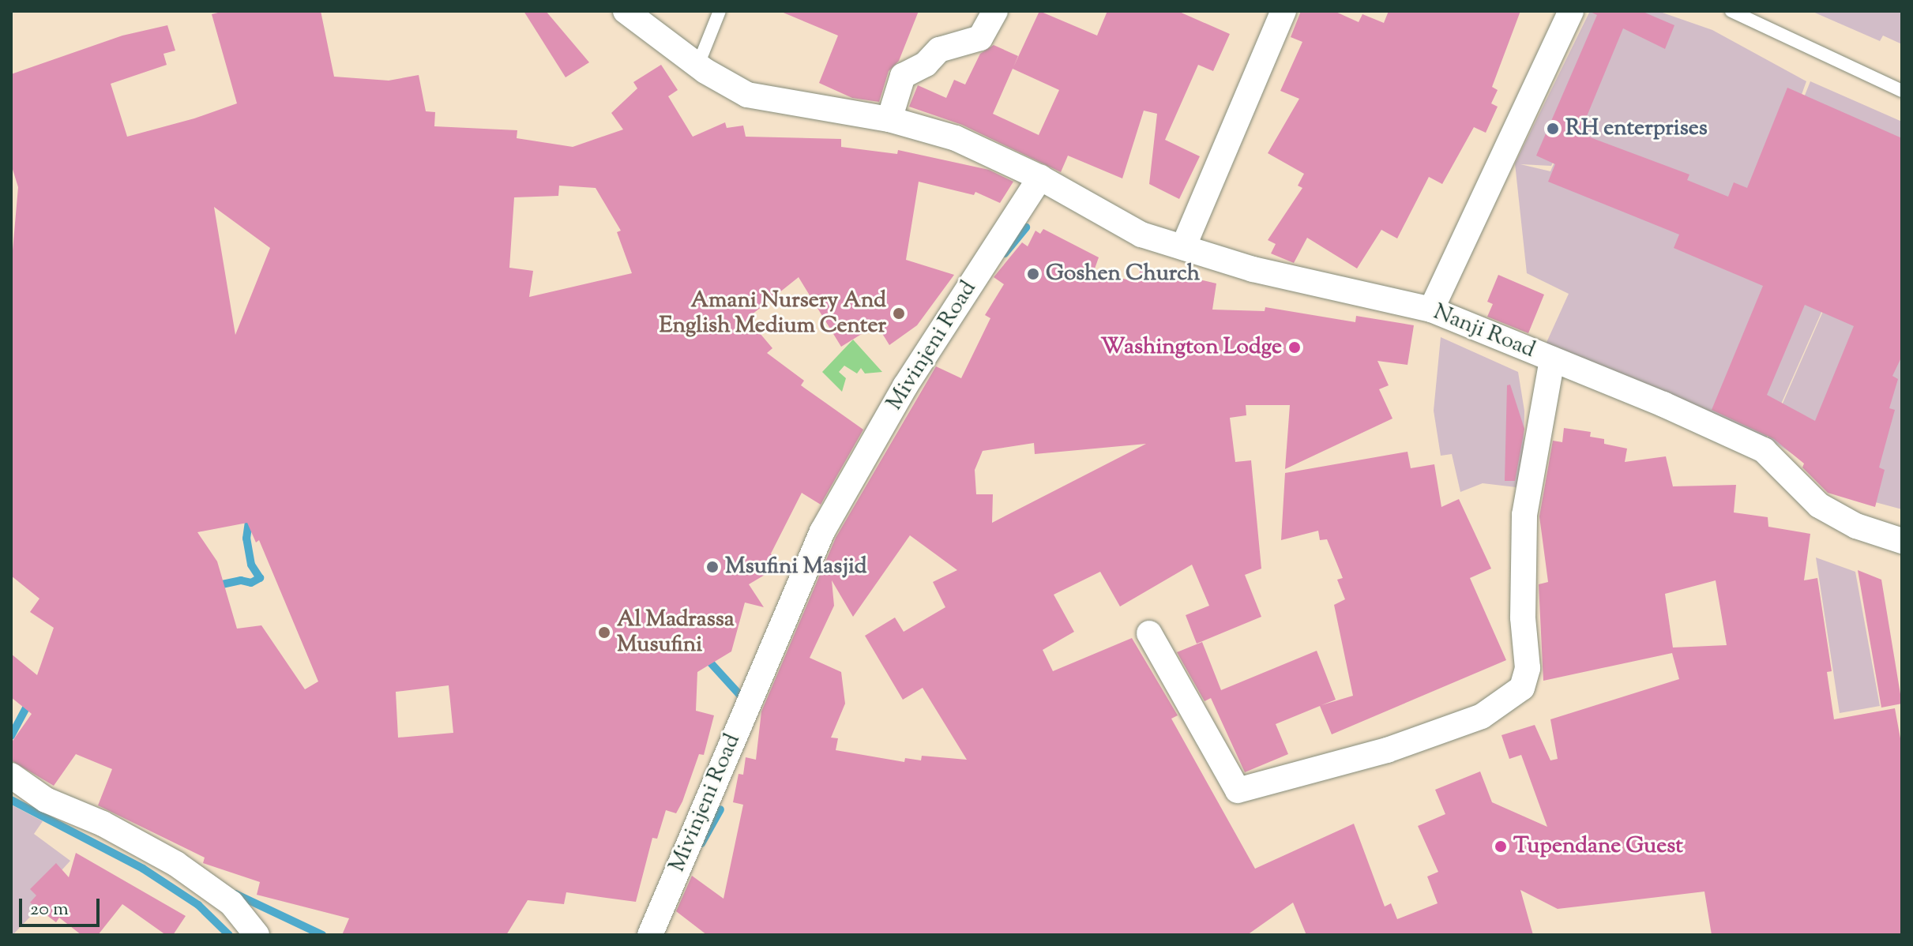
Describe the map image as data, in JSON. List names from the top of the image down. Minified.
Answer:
{"streets":{"street":["Nanji Road","Mivinjeni Road"]},"crossings":[["Nanji Road","Mivinjeni Road"]],"places":["RH enterprises","Goshen Church","Amani Nursery And English Medium Center","Washington Lodge","Msufini Masjid","Al Madrassa Musufini","Tupendane Guest"],"scale_bar":"20 m"}
